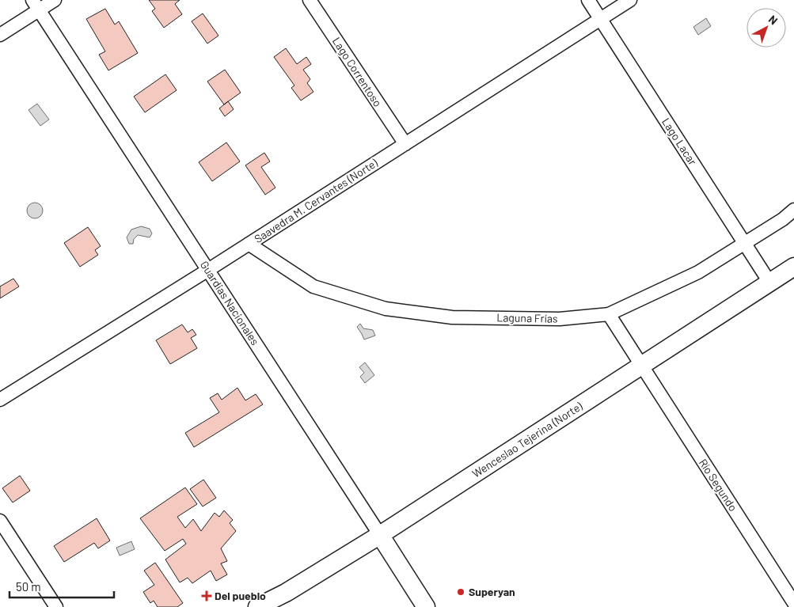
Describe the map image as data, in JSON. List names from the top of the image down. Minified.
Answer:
{"streets":{"main road":["Guardias Nacionales","Wenceslao Tejerina (Norte)"],"street":["Lago Correntoso","Lago Lacar","Saavedra M. Cervantes (Norte)","Laguna Frías","Río Segundo"]},"crossings":[["Lago Correntoso","Saavedra M. Cervantes (Norte)"],["Lago Lacar","Saavedra M. Cervantes (Norte)"],["Lago Lacar","Laguna Frías"],["Lago Lacar","Wenceslao Tejerina (Norte)"],["Saavedra M. Cervantes (Norte)","Guardias Nacionales"],["Saavedra M. Cervantes (Norte)","Laguna Frías"],["Guardias Nacionales","Wenceslao Tejerina (Norte)"],["Wenceslao Tejerina (Norte)","Río Segundo"]],"places":{"other":["Superyan"],"health":["Del pueblo"]},"scale_bar":"50 m","north":"top right"}
